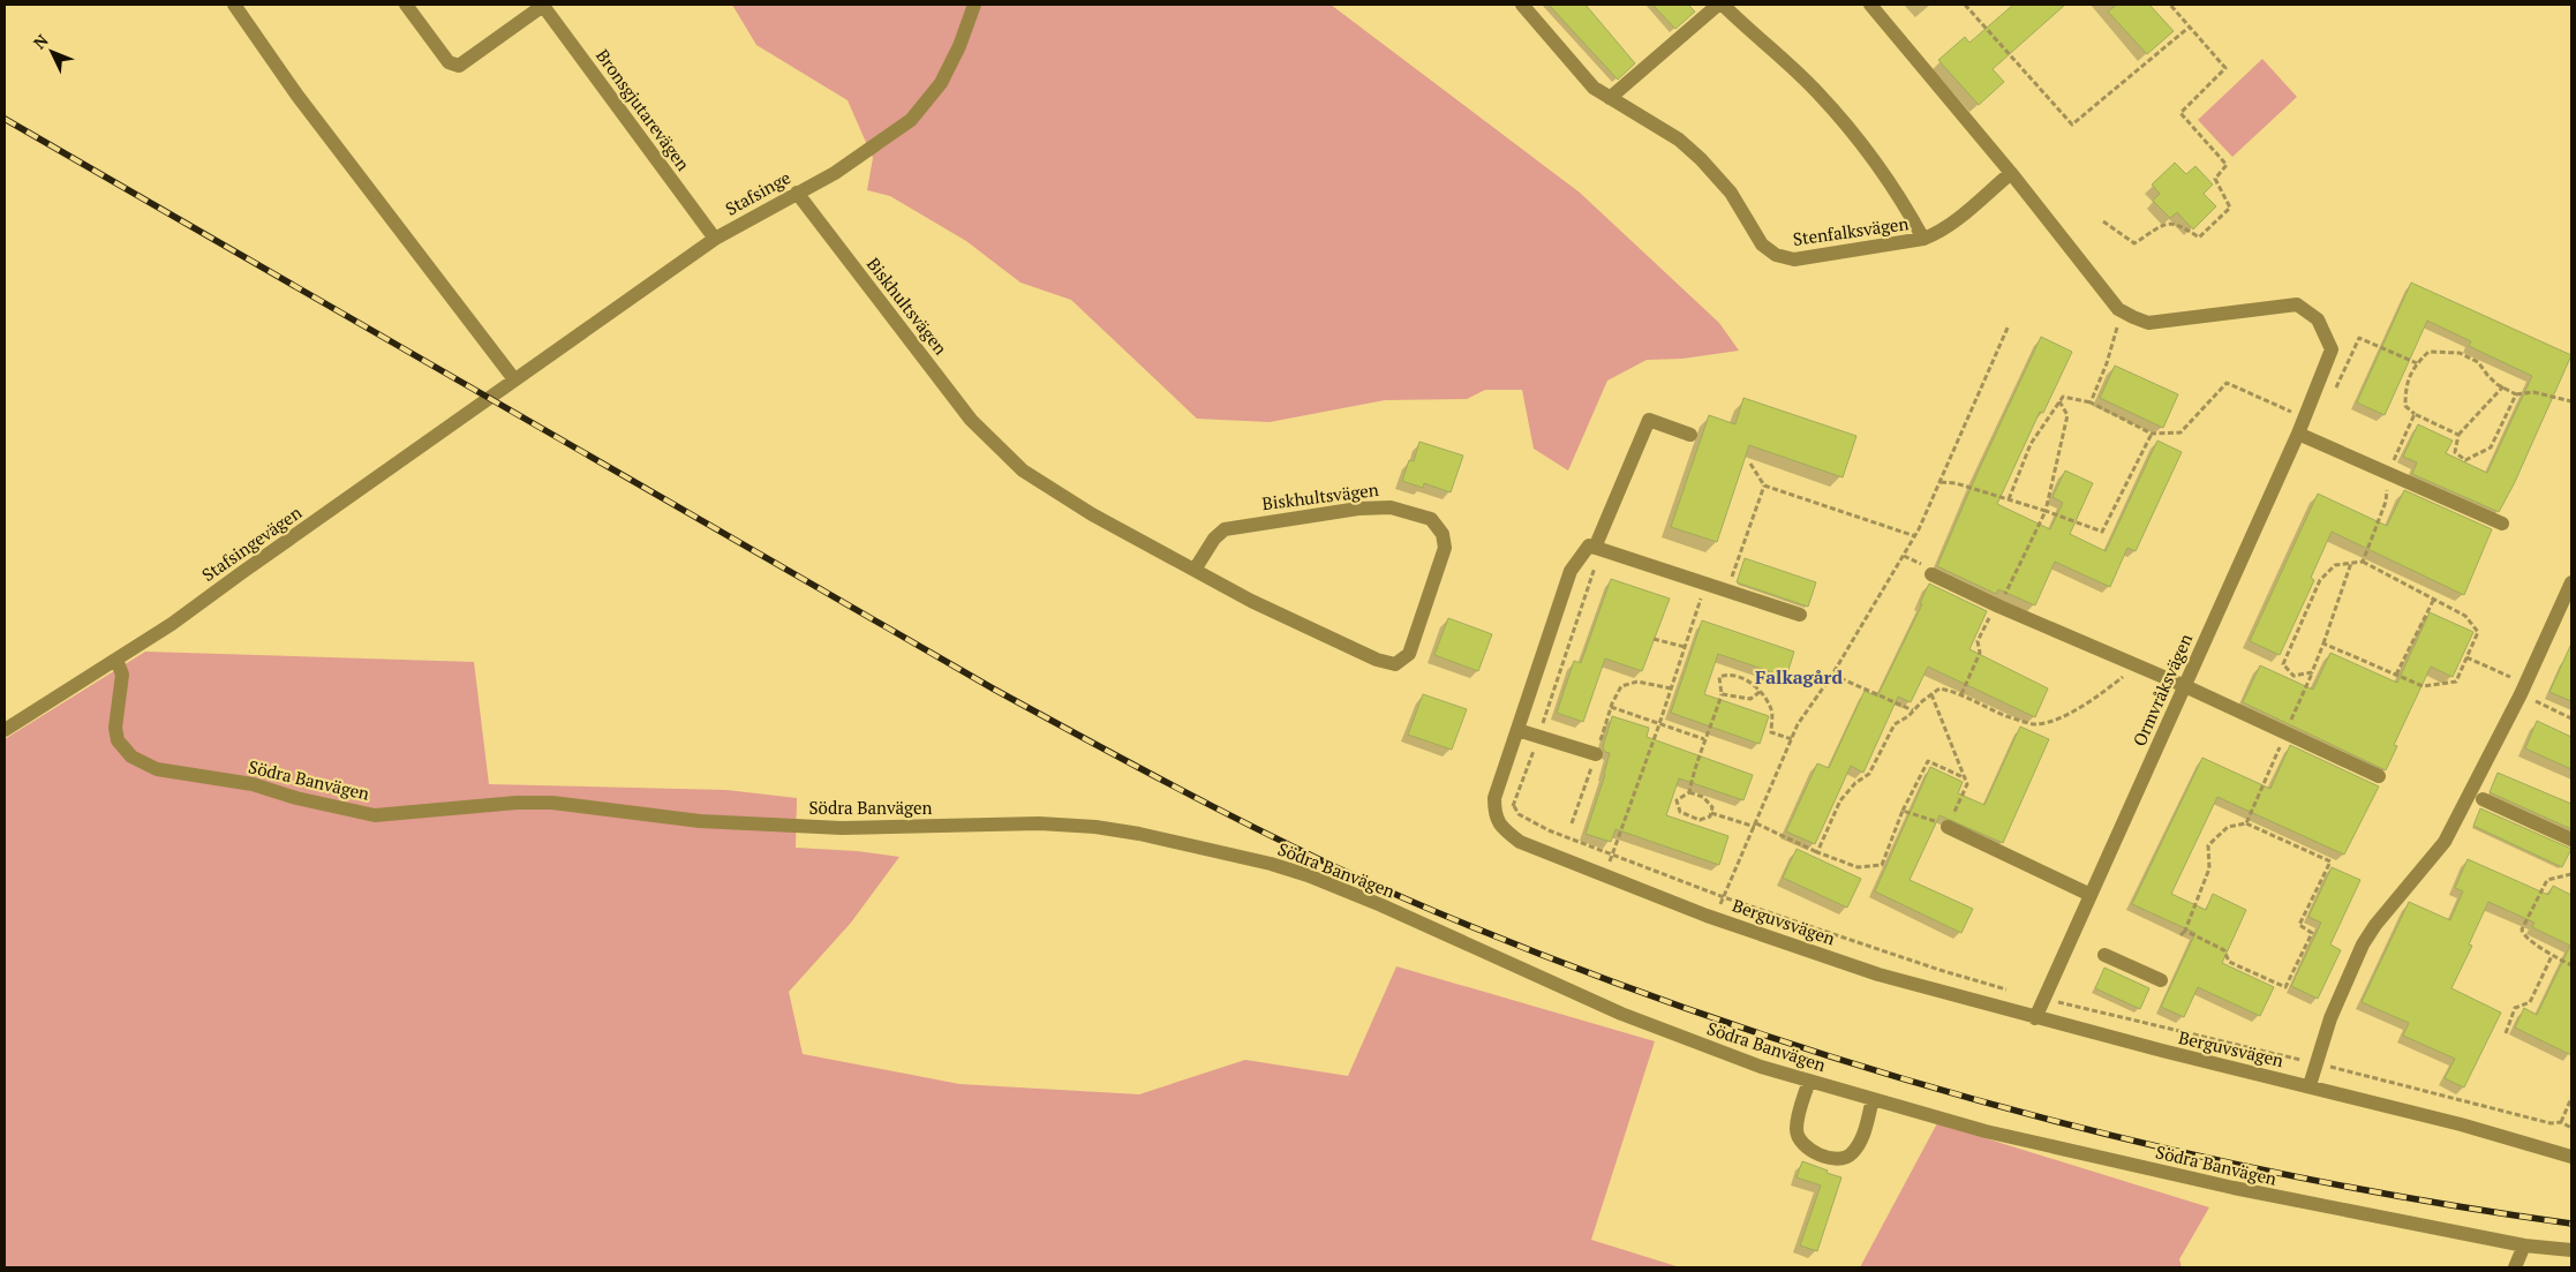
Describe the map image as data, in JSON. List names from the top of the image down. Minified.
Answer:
{"streets":{"street":["Bronsgjutarevägen","Stafsinge","Stenfalksvägen","Biskhultsvägen","Stafsingevägen","Ormvråksvägen","Södra Banvägen","Berguvsvägen"]},"crossings":[["Bronsgjutarevägen","Stafsinge"],["Stafsinge","Biskhultsvägen"],["Stafsinge","Stafsingevägen"],["Stafsingevägen","Södra Banvägen"],["Ormvråksvägen","Berguvsvägen"]],"districts":["Falkagård"],"north":"top left"}
